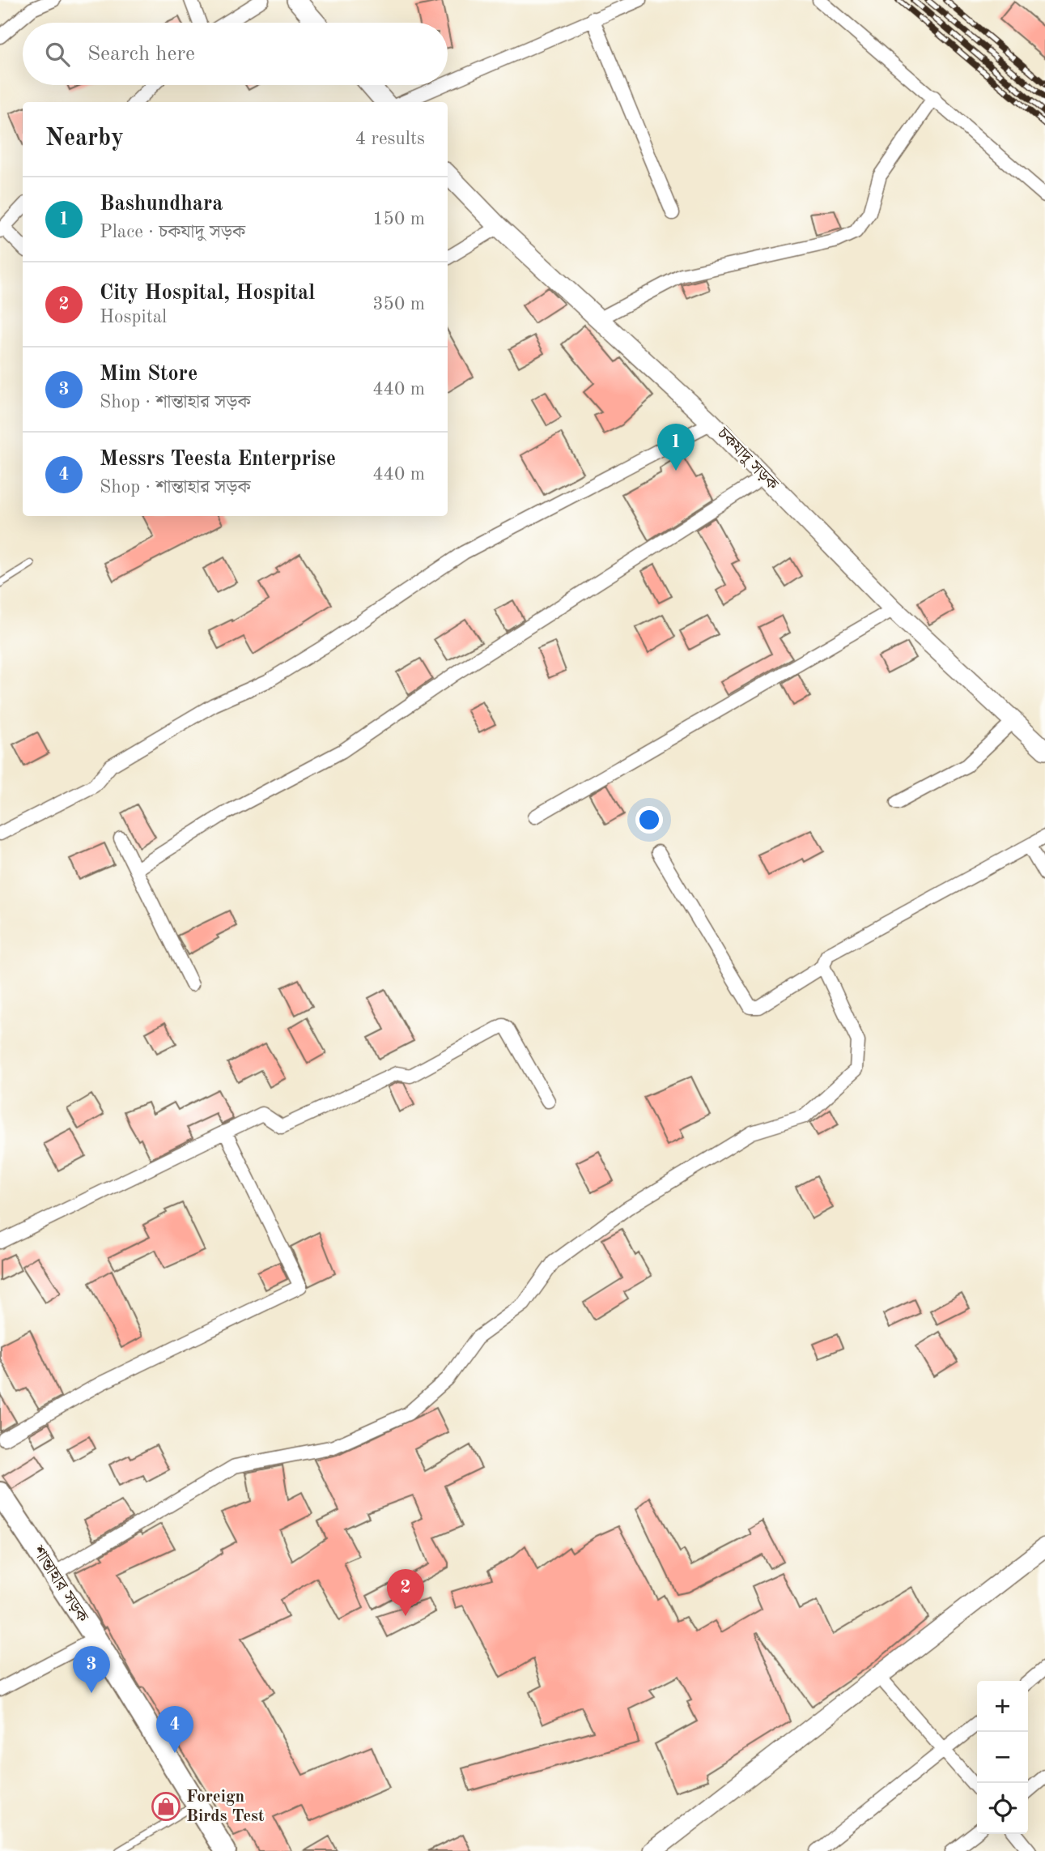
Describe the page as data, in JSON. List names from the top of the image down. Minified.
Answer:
{"streets":{"main road":["শান্তাহার সড়ক"],"street":["চকযাদু সড়ক"]},"places":{"shop":["Foreign Birds Test"]},"page":{"search":"Search here","heading":["Nearby","4 results"],"list":[{"mark":"1","name":"Bashundhara","note":"Place · চকযাদু সড়ক","value":"150 m"},{"mark":"2","name":"City Hospital, Hospital","note":"Hospital","value":"350 m"},{"mark":"3","name":"Mim Store","note":"Shop · শান্তাহার সড়ক","value":"440 m"},{"mark":"4","name":"Messrs Teesta Enterprise","note":"Shop · শান্তাহার সড়ক","value":"440 m"}],"pins":["1","2","3","4"],"map_buttons":["+","−"]}}
